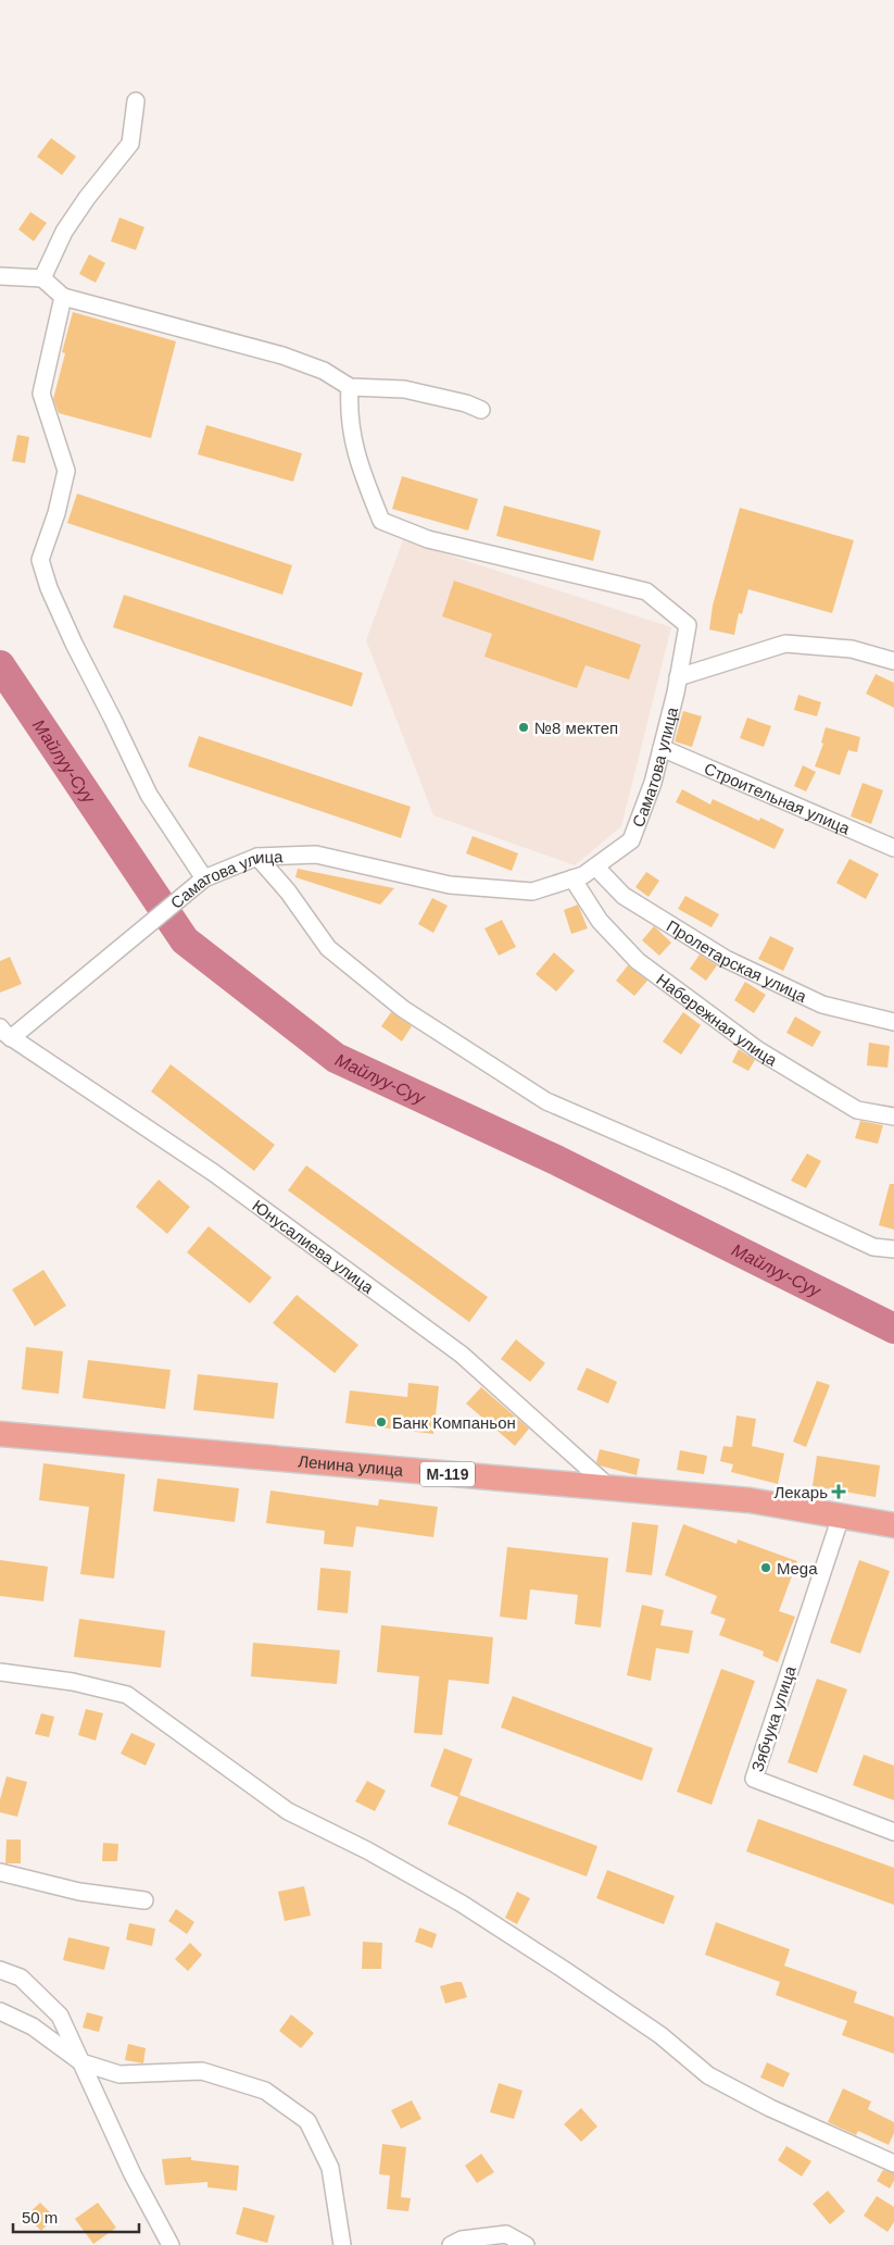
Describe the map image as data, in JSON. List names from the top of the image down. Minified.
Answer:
{"streets":{"main road":["Ленина улица","М-119"],"street":["Саматова улица","Строительная улица","Пролетарская улица","Набережная улица","Юнусалиева улица","Зябчука улица"]},"crossings":[["Саматова улица","Строительная улица"],["Саматова улица","Пролетарская улица"],["Саматова улица","Набережная улица"],["Саматова улица","Юнусалиева улица"],["Юнусалиева улица","Ленина улица"],["Ленина улица","Зябчука улица"]],"water":["Майлуу-Суу"],"places":{"other":["№8 мектеп","Банк Компаньон","Mega"],"health":["Лекарь"]},"scale_bar":"50 m"}
